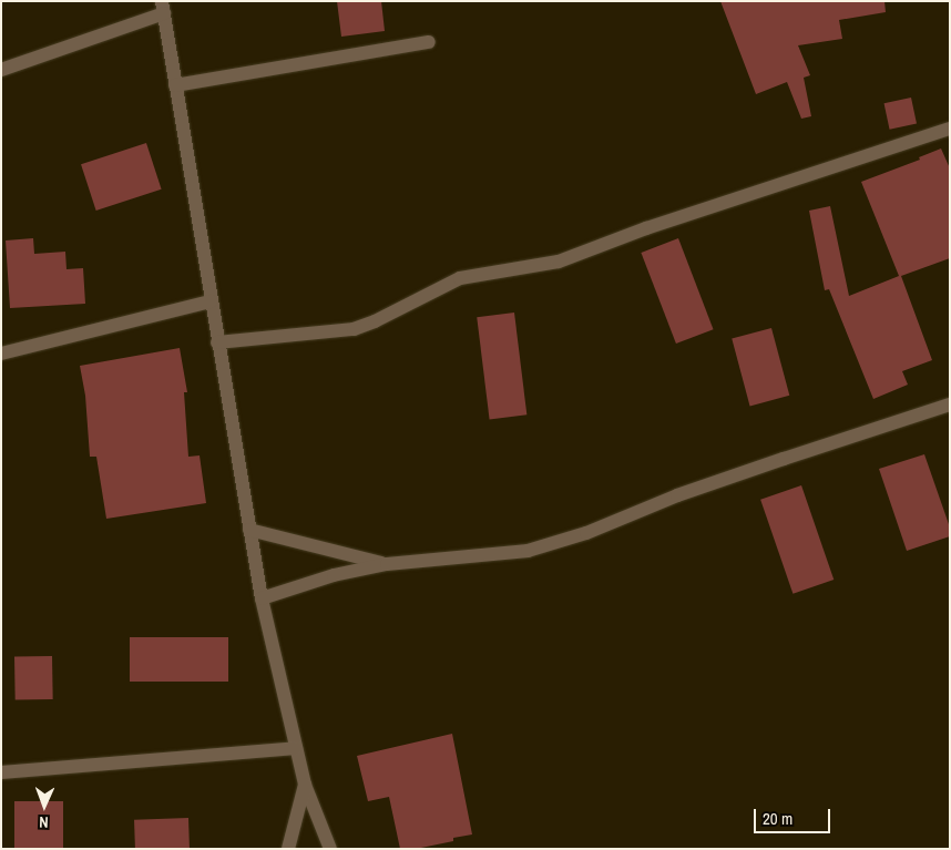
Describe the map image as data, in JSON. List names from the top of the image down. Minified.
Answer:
{"scale_bar":"20 m","north":"bottom"}
